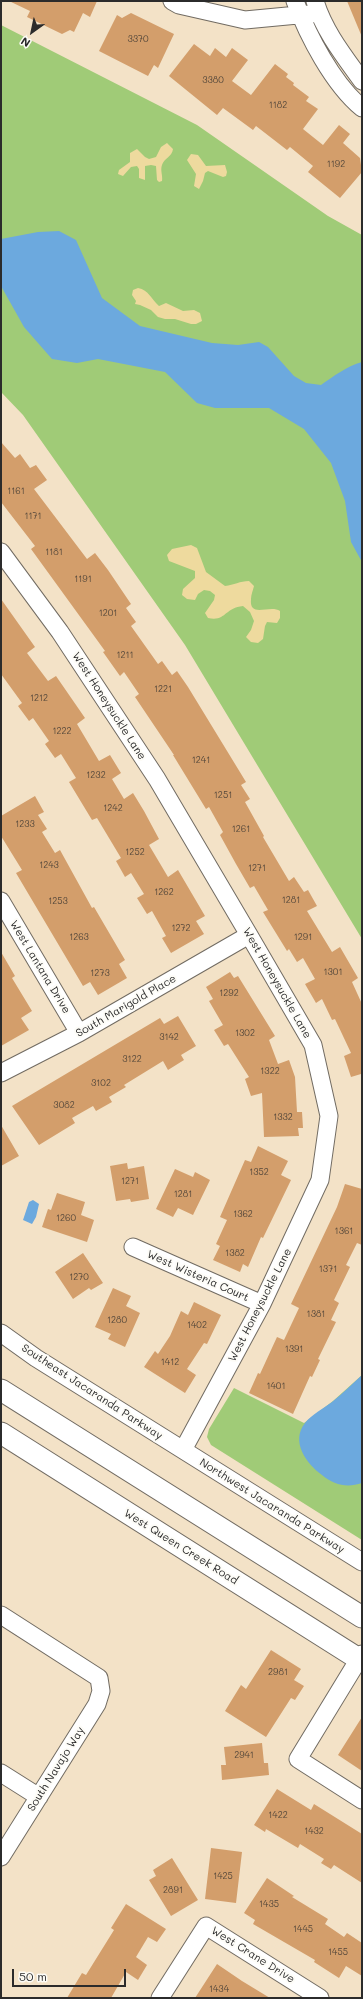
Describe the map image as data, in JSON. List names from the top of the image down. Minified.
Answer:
{"streets":{"main road":["West Queen Creek Road"],"street":["West Honeysuckle Lane","West Lantana Drive","South Marigold Place","West Wisteria Court","Southeast Jacaranda Parkway","Northwest Jacaranda Parkway","South Navajo Way","West Crane Drive"]},"crossings":[["West Honeysuckle Lane","South Marigold Place"],["West Honeysuckle Lane","West Wisteria Court"],["West Honeysuckle Lane","Southeast Jacaranda Parkway"],["West Honeysuckle Lane","Northwest Jacaranda Parkway"],["West Lantana Drive","South Marigold Place"],["Southeast Jacaranda Parkway","Northwest Jacaranda Parkway"]],"house_numbers":["3370","3380","1182","1192","1161","1171","1181","1191","1201","1211","1221","1212","1222","1241","1232","1251","1242","1233","1261","1252","1243","1271","1262","1281","1253","1272","1263","1291","1301","1273","1292","1302","3142","3122","1322","3102","3082","1332","1352","1271","1281","1362","1260","1361","1382","1371","1270","1381","1280","1402","1391","1412","1401","2981","2941","1422","1432","1425","2891","1435","1445","1455","1434"],"scale_bar":"50 m","north":"bottom left"}
